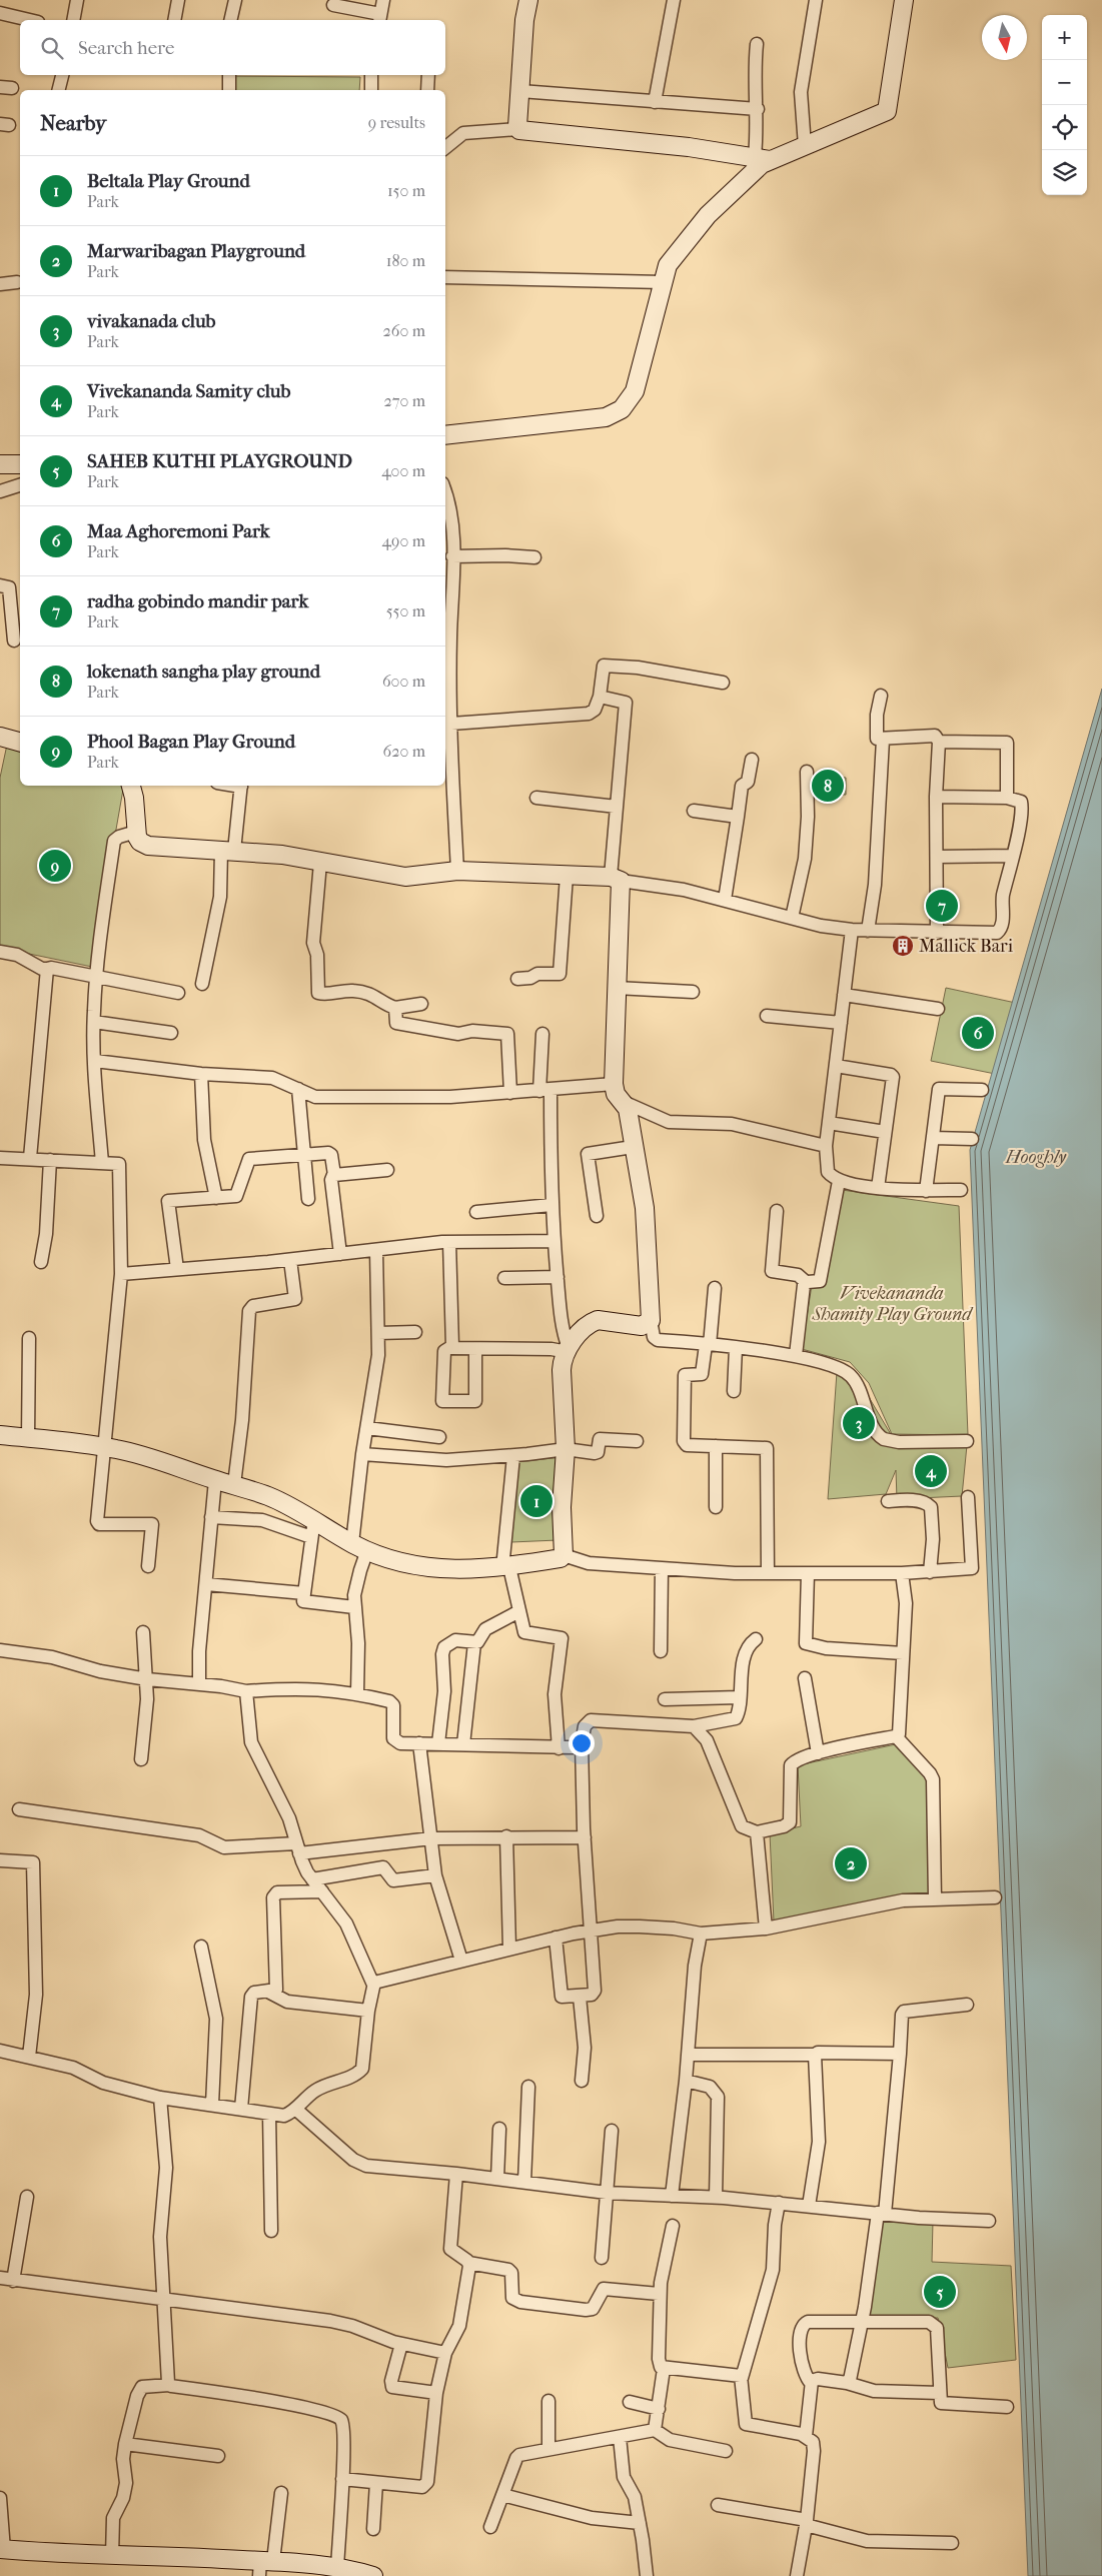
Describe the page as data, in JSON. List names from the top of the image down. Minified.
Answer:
{"water":["Hooghly"],"parks":["Vivekananda Shamity Play Ground"],"places":{"building":["Mallick Bari"]},"north":"bottom","page":{"map_buttons":["+","−"],"search":"Search here","heading":["Nearby","9 results"],"list":[{"mark":"1","name":"Beltala Play Ground","note":"Park","value":"150 m"},{"mark":"2","name":"Marwaribagan Playground","note":"Park","value":"180 m"},{"mark":"3","name":"vivakanada club","note":"Park","value":"260 m"},{"mark":"4","name":"Vivekananda Samity club","note":"Park","value":"270 m"},{"mark":"5","name":"SAHEB KUTHI PLAYGROUND","note":"Park","value":"400 m"},{"mark":"6","name":"Maa Aghoremoni Park","note":"Park","value":"490 m"},{"mark":"7","name":"radha gobindo mandir park","note":"Park","value":"550 m"},{"mark":"8","name":"lokenath sangha play ground","note":"Park","value":"600 m"},{"mark":"9","name":"Phool Bagan Play Ground","note":"Park","value":"620 m"}],"pins":["8","9","7","6","3","4","1","2","5"]}}
